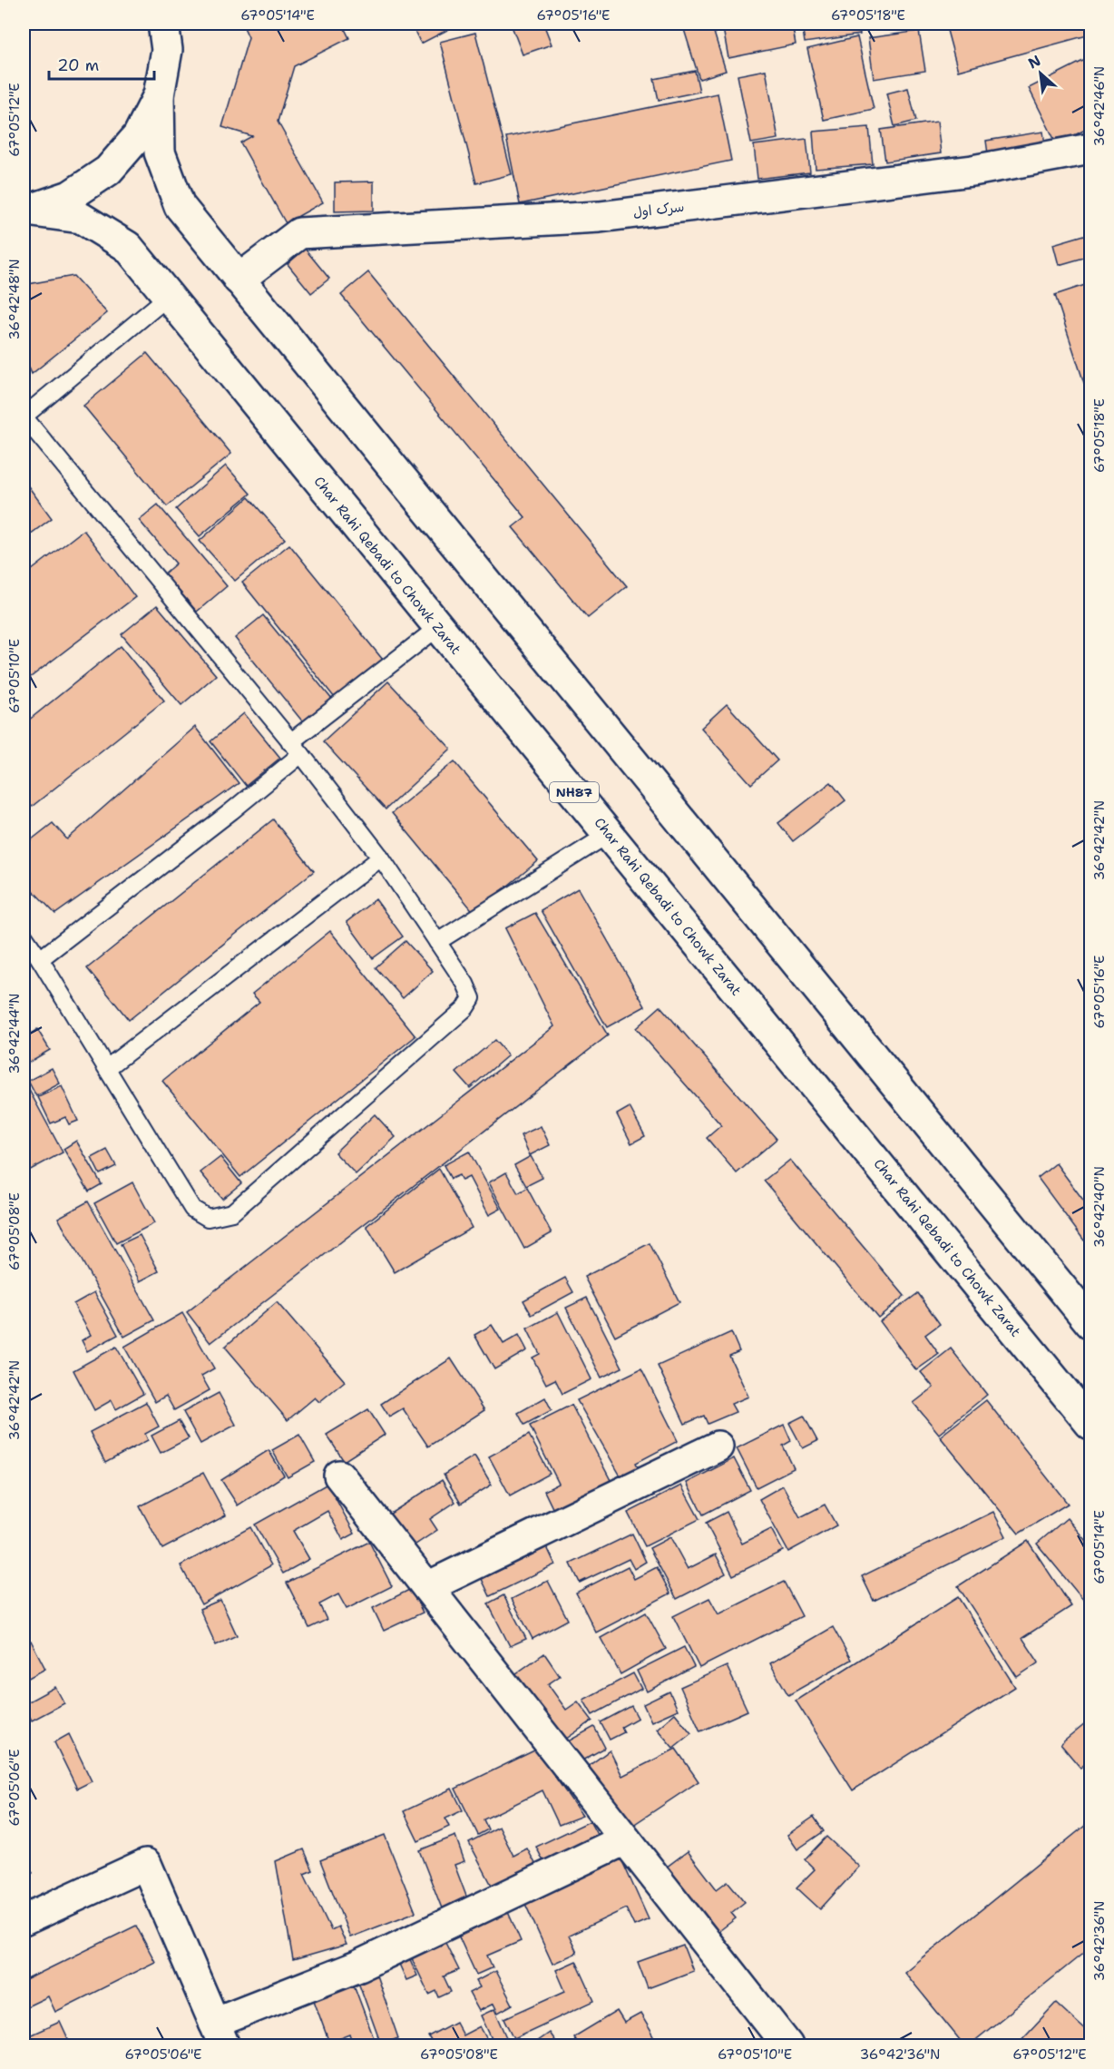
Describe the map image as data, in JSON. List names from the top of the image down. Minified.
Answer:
{"streets":{"main road":["سرک اول","Char Rahi Qebadi to Chowk Zarat","NH87"]},"scale_bar":"20 m","north":"top left","coordinates":["67°05'14\"E","67°05'16\"E","67°05'18\"E","36°42'46\"N","67°05'12\"E","36°42'48\"N","67°05'10\"E","36°42'42\"N","36°42'44\"N","36°42'40\"N","67°05'08\"E","67°05'06\"E","36°42'36\"N"]}
